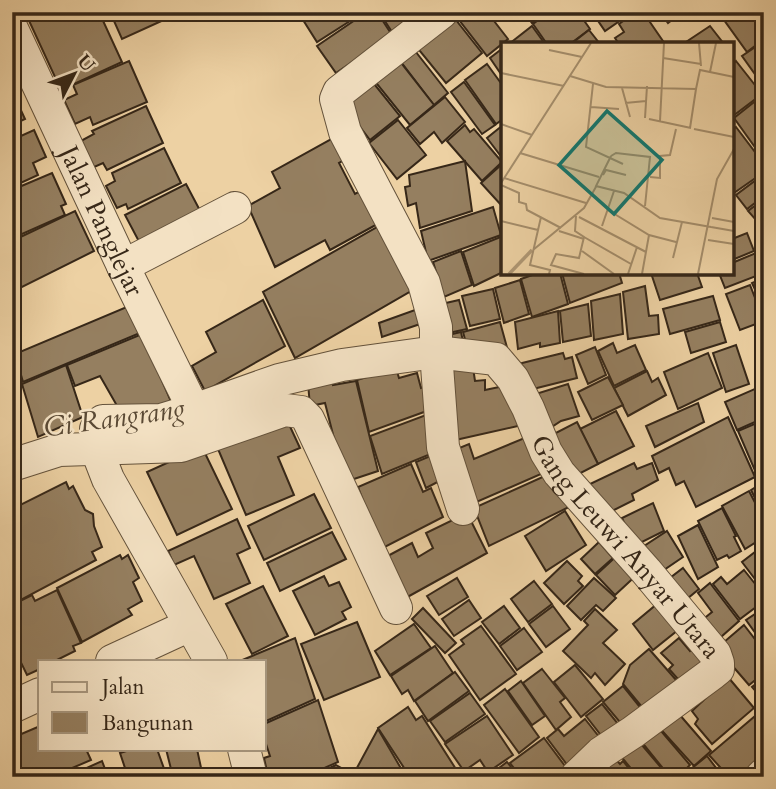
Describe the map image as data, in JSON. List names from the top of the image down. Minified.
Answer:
{"streets":{"street":["Jalan Panglejar","Gang Leuwi Anyar Utara"]},"water":["Ci Rangrang"],"legend":["Jalan","Bangunan"],"north":"top right"}
